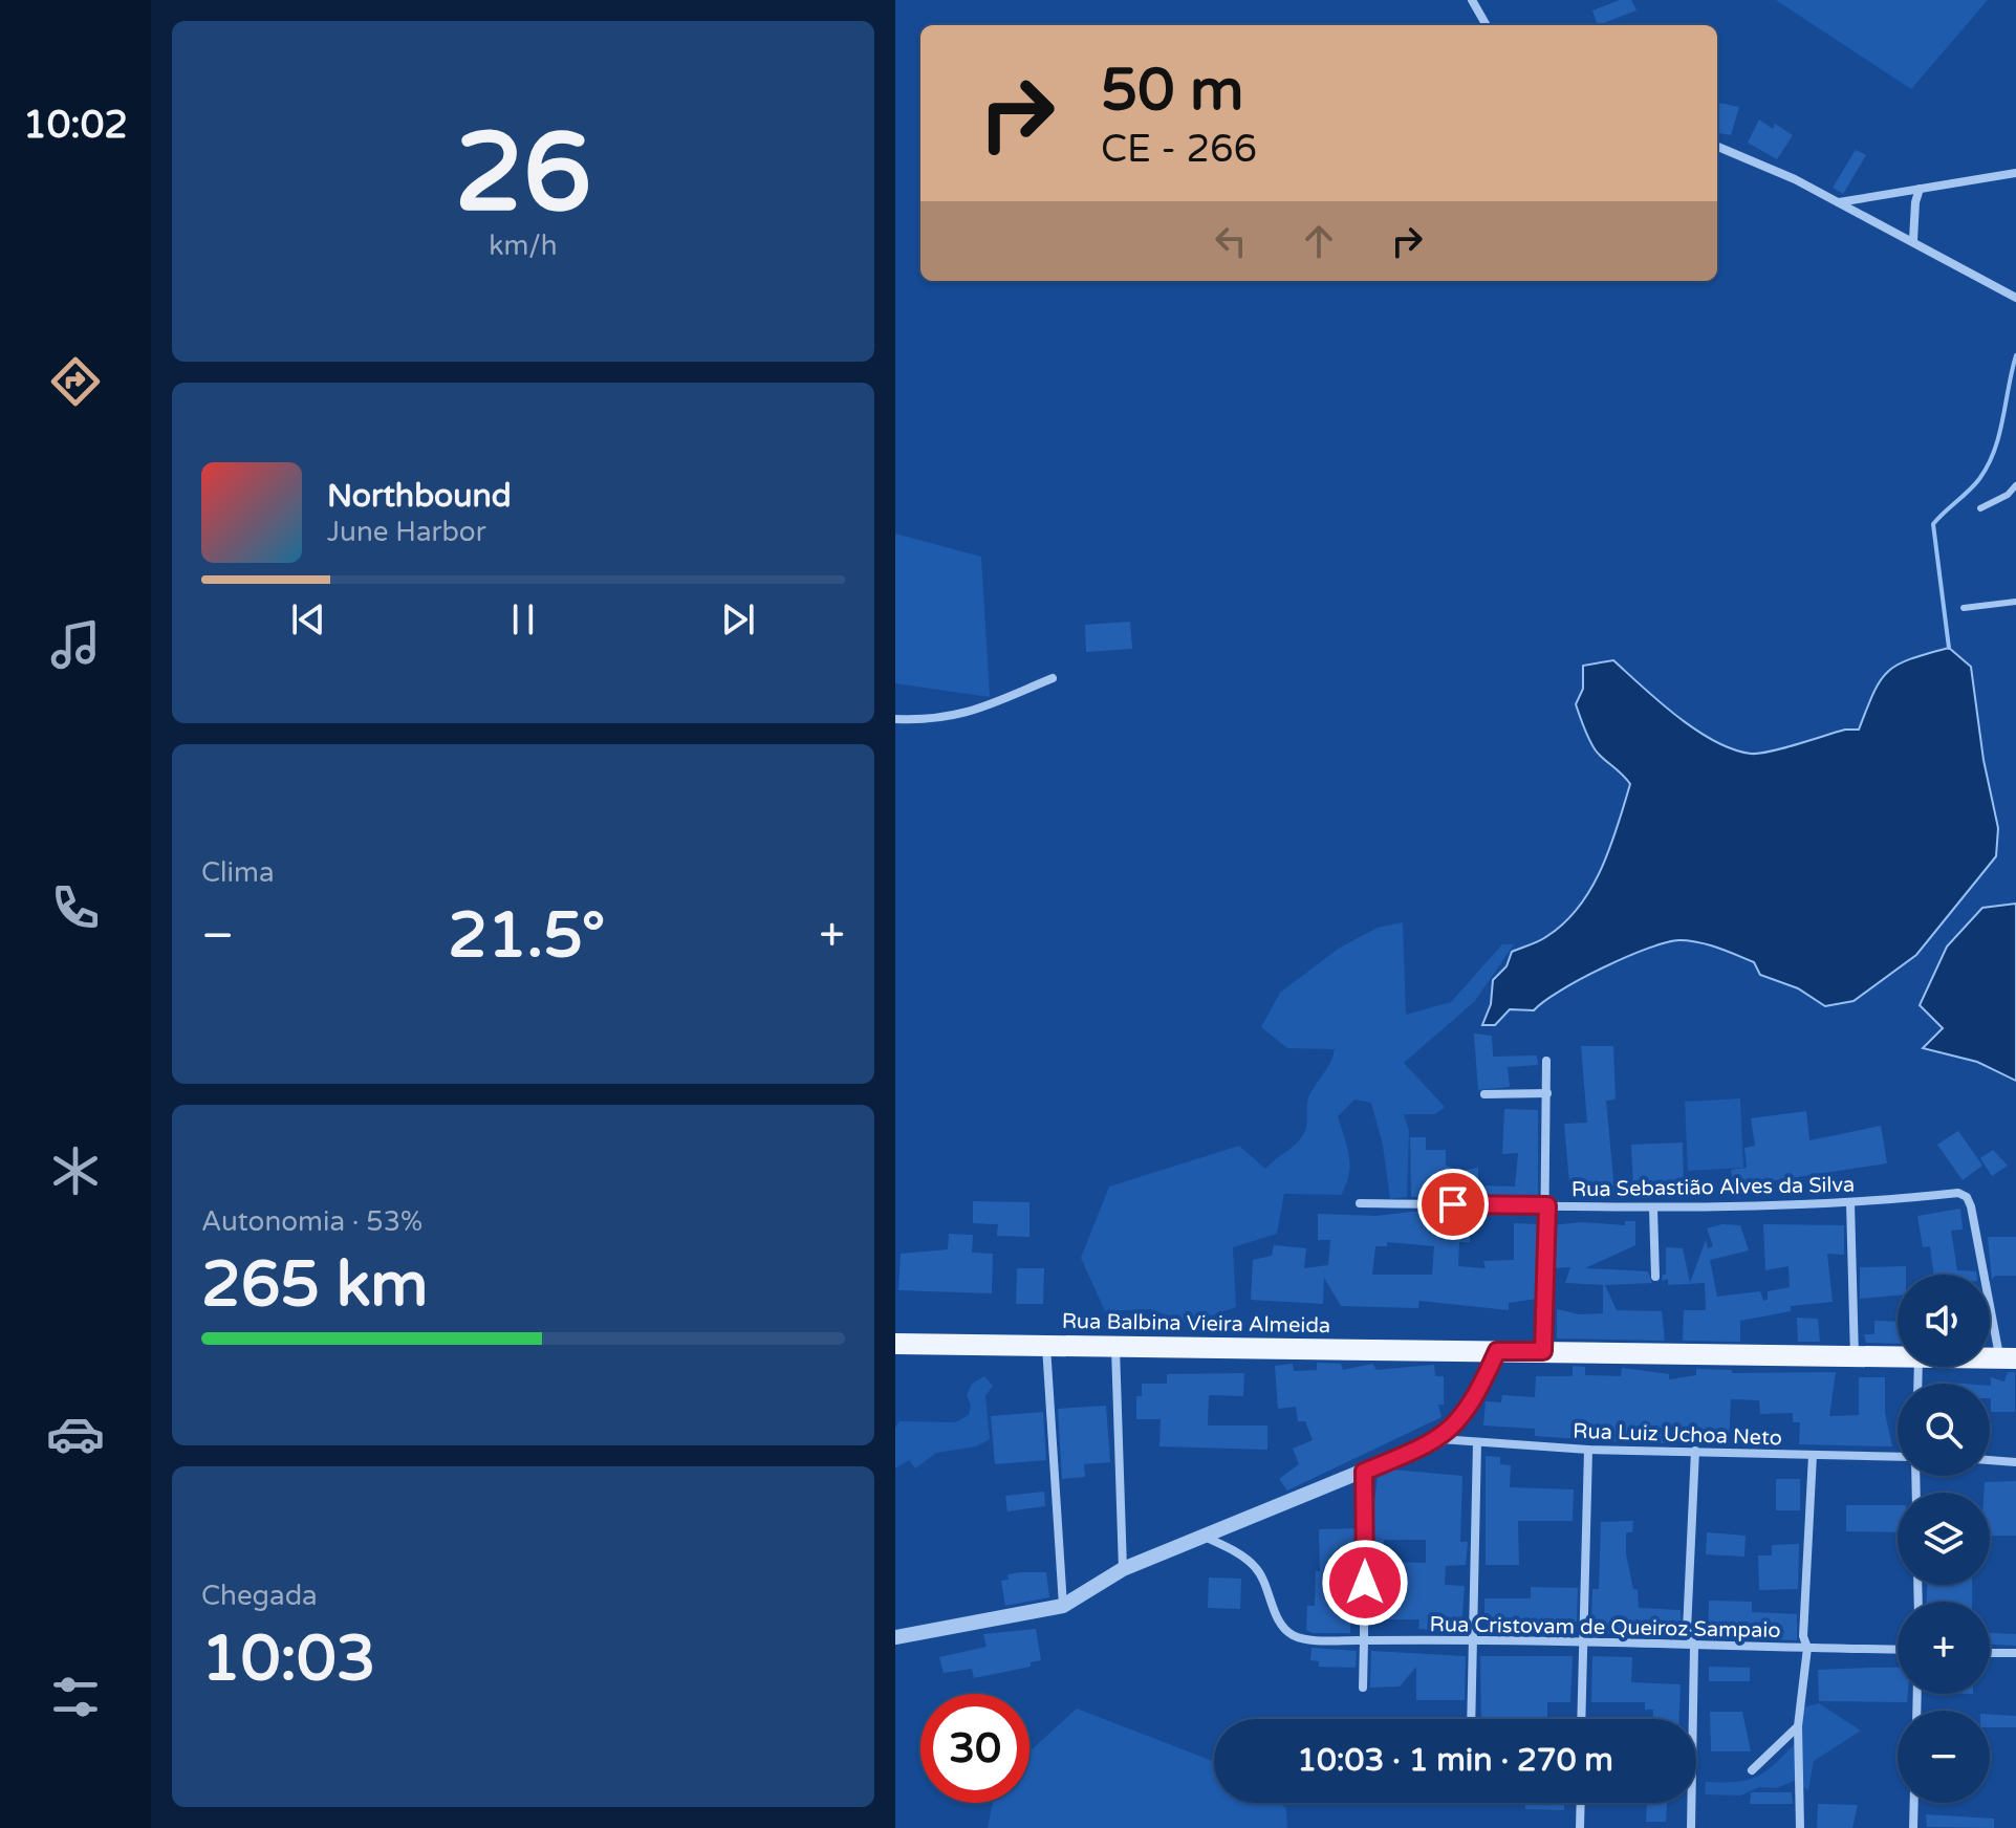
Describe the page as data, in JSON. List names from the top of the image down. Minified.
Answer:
{"streets":{"main road":["Rua Balbina Vieira Almeida"],"street":["Rua Sebastião Alves da Silva","Rua Luiz Uchoa Neto","Rua Cristovam de Queiroz Sampaio"]},"page":{"tabs":"10:02","tile":[["26","km/h"],"Clima",["Autonomia · 53%","265 km"],["Chegada","10:03"]],"turn":["50 m","CE - 266"],"song":["Northbound","June Harbor"],"heat":["−","21.5°","+"],"map_buttons":["+","−"],"limit":"30","trip":"10:03 · 1 min · 270 m"}}
